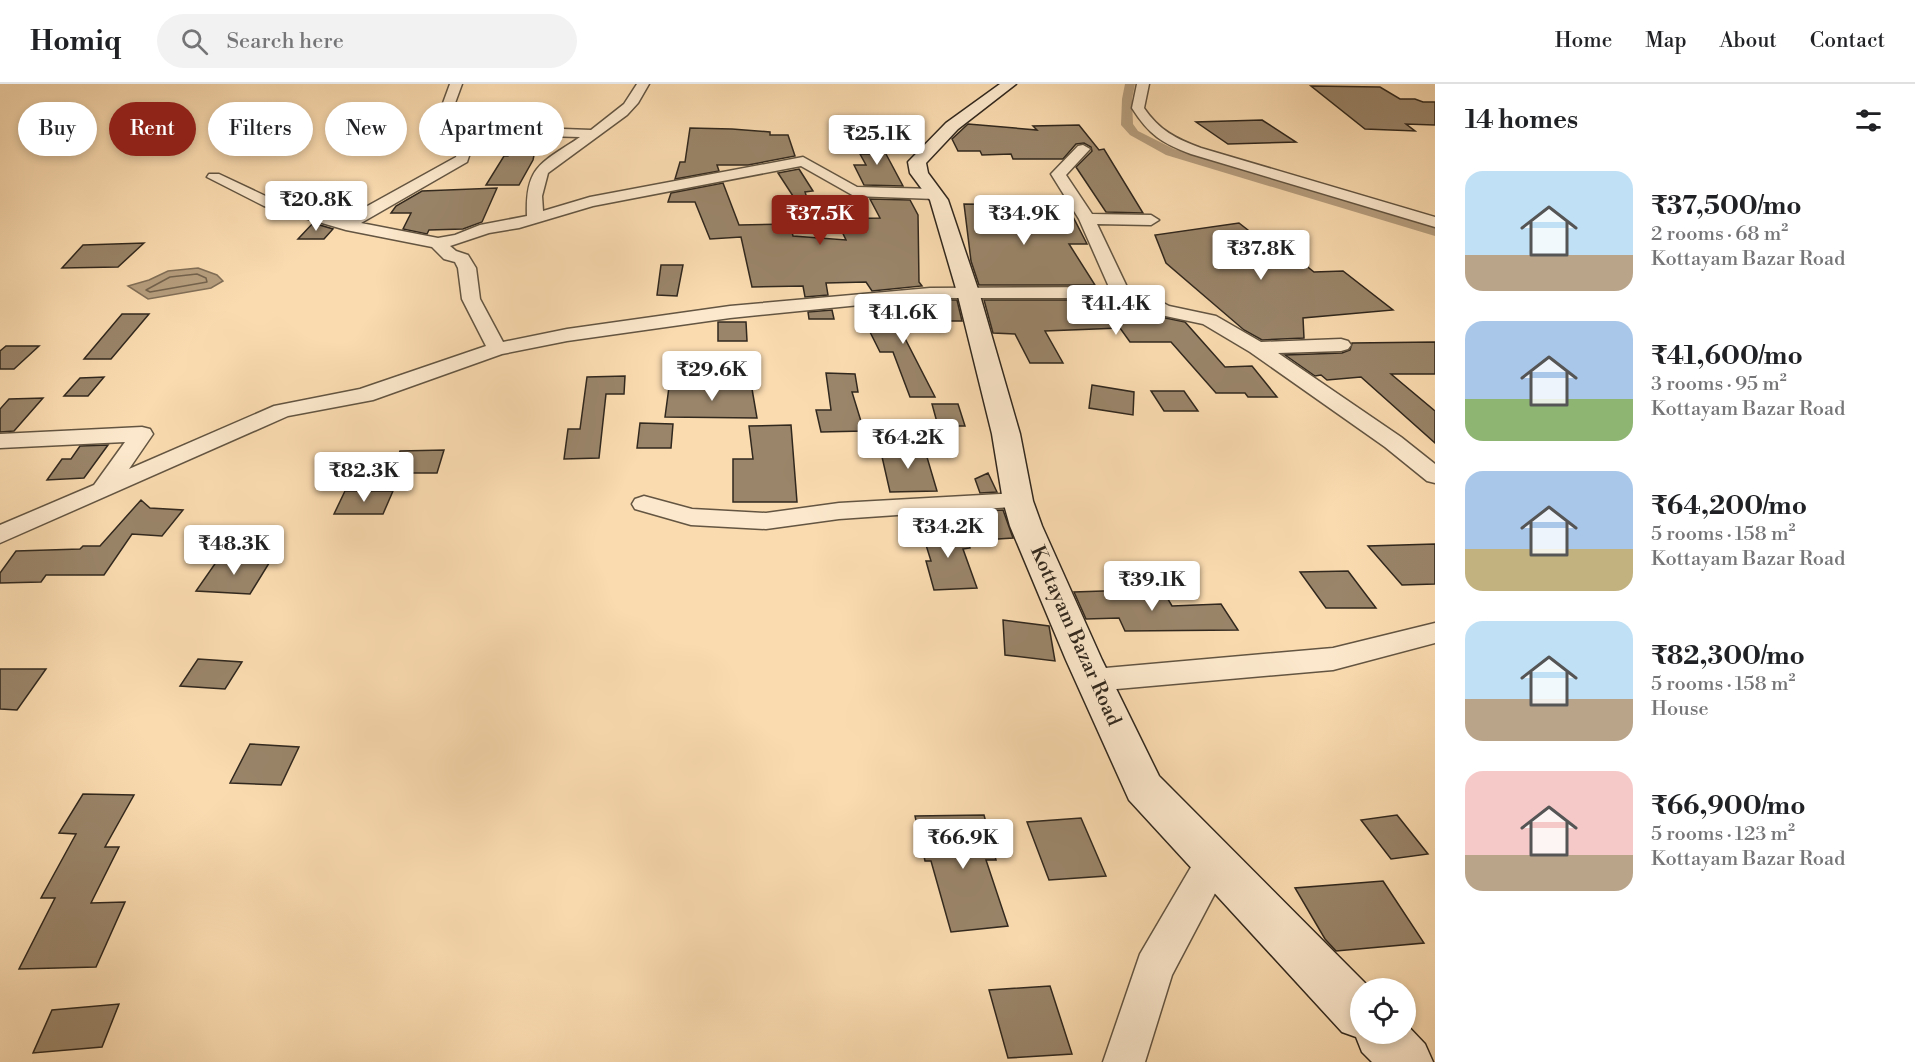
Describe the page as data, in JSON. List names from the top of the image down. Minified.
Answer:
{"streets":{"main road":["Kottayam Bazar Road"]},"page":{"header":"Homiq","search":"Search here","nav":["Home","Map","About","Contact"],"heading":"14 homes","chip":["Buy","Rent","Filters","New","Apartment"],"price":["₹25.1K","₹20.8K","₹37.5K","₹34.9K","₹37.8K","₹41.4K","₹41.6K","₹29.6K","₹64.2K","₹82.3K","₹34.2K","₹48.3K","₹39.1K","₹66.9K"],"list":[{"name":"₹37,500/mo","note":"2 rooms · 68 m² · Kottayam Bazar Road"},{"name":"₹41,600/mo","note":"3 rooms · 95 m² · Kottayam Bazar Road"},{"name":"₹64,200/mo","note":"5 rooms · 158 m² · Kottayam Bazar Road"},{"name":"₹82,300/mo","note":"5 rooms · 158 m² · House"},{"name":"₹66,900/mo","note":"5 rooms · 123 m² · Kottayam Bazar Road"}]}}
